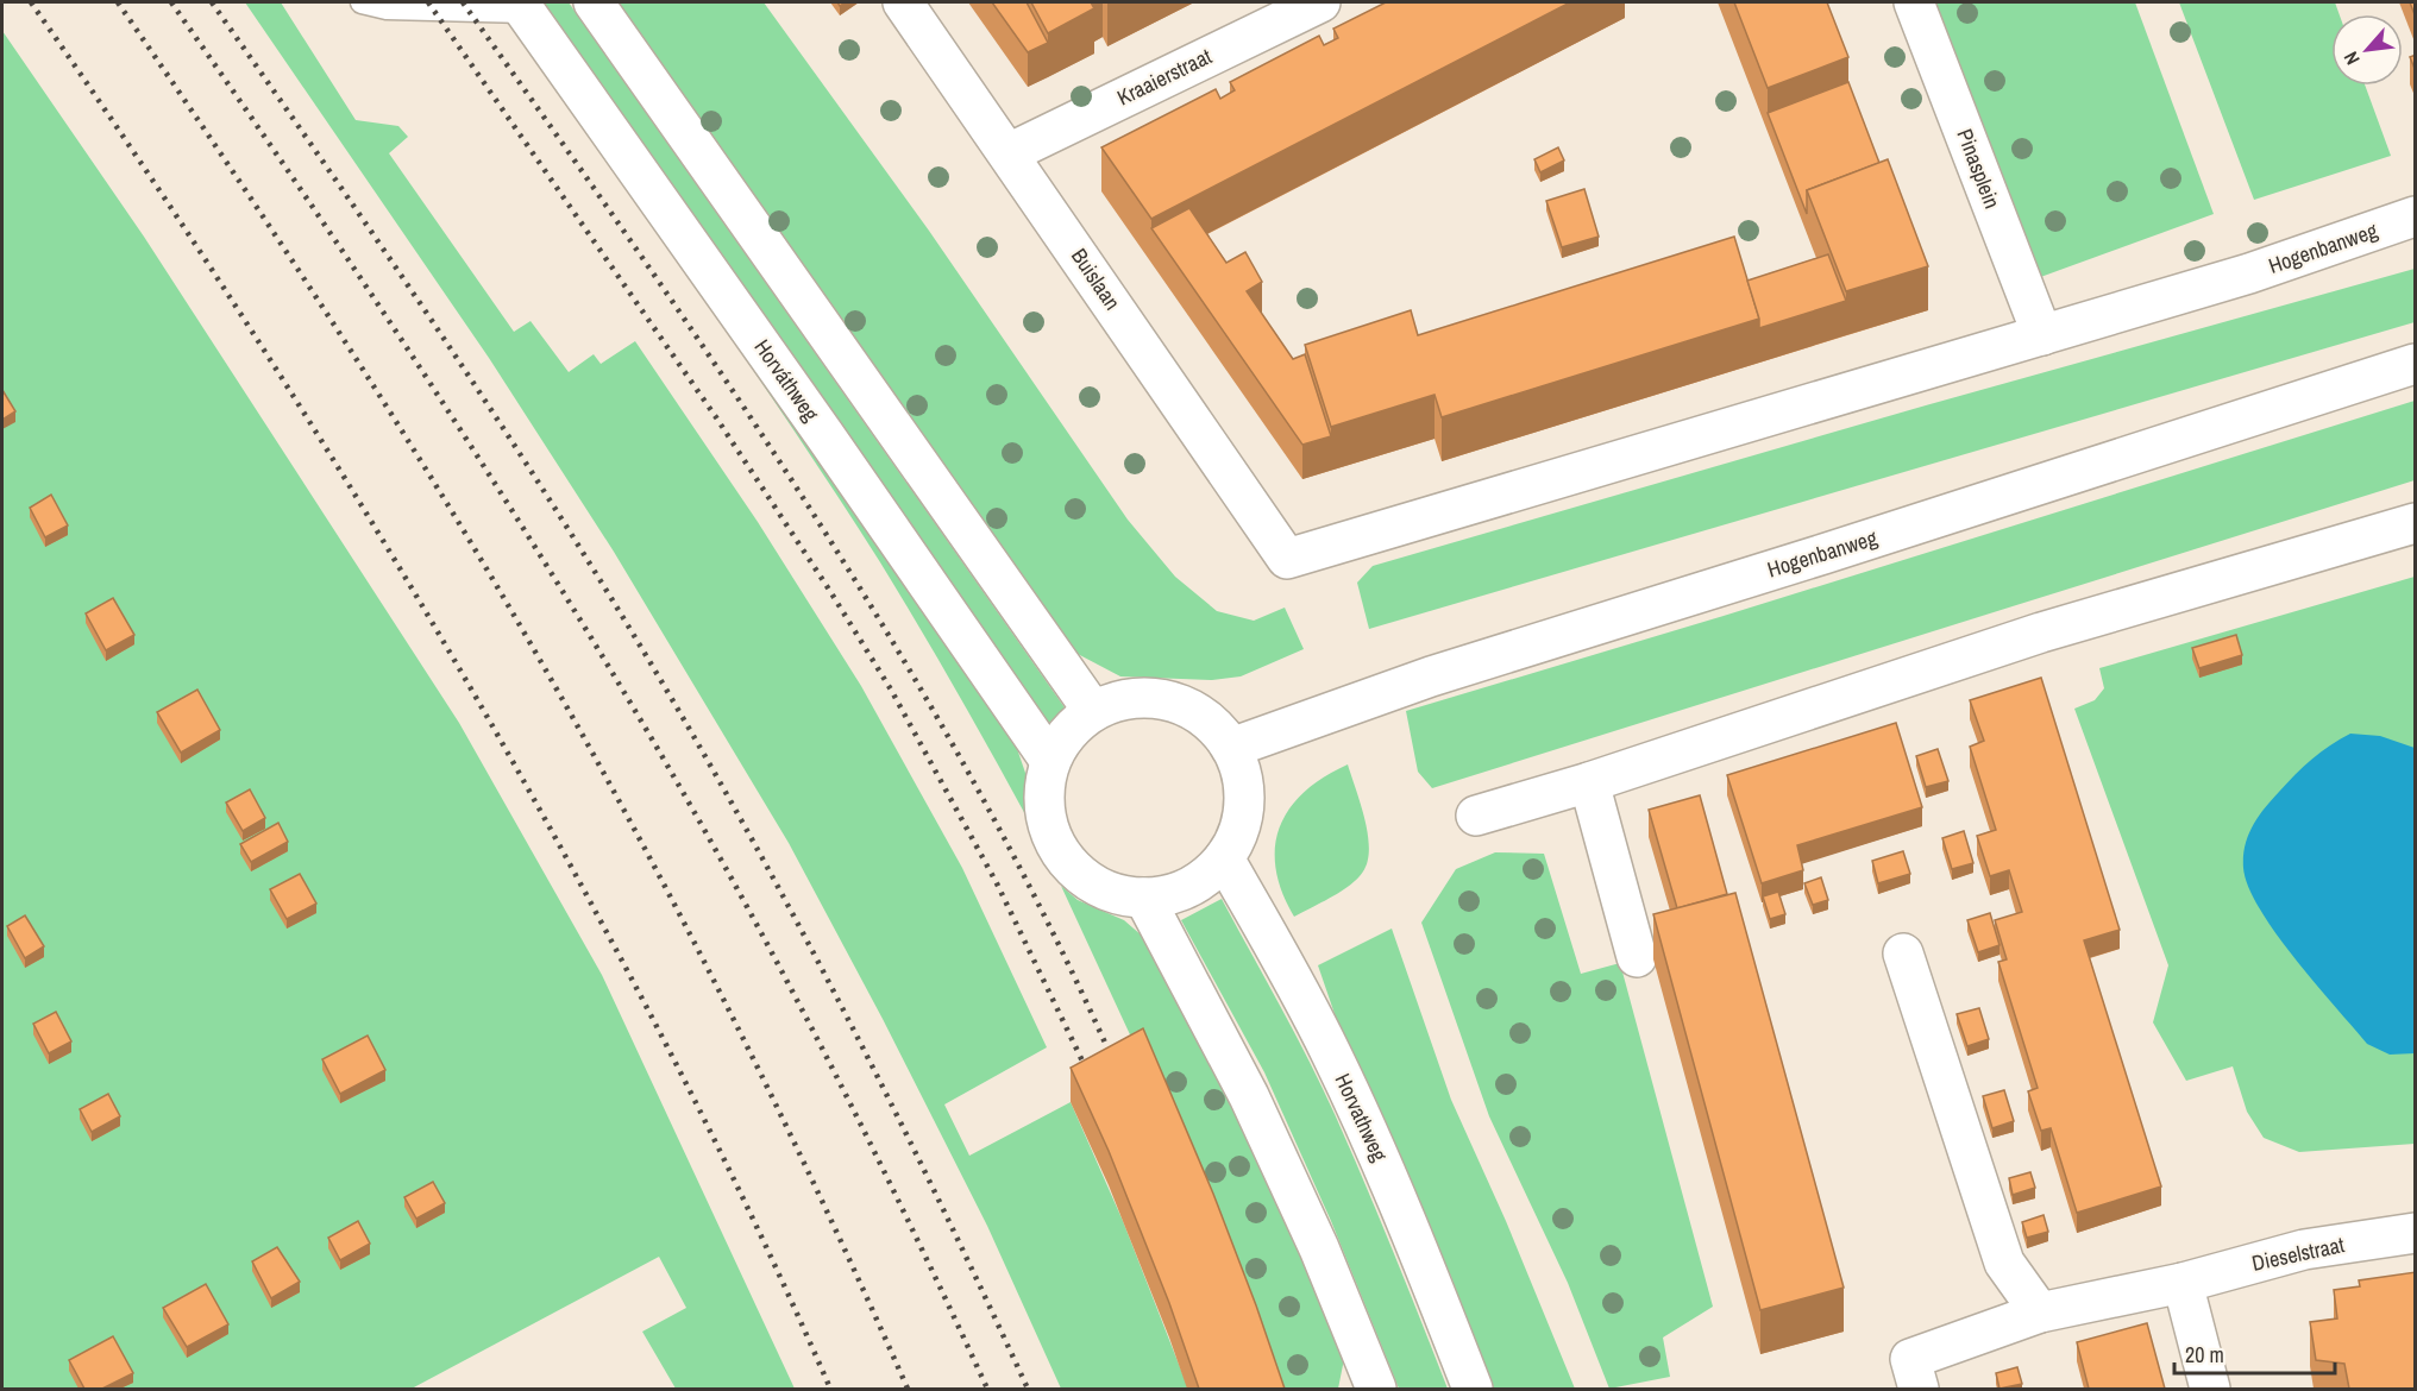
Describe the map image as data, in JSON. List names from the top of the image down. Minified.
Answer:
{"streets":{"street":["Kraaierstraat","Pinasplein","Hogenbanweg","Buislaan","Horváthweg","Horvathweg","Dieselstraat"]},"crossings":[["Kraaierstraat","Buislaan"],["Pinasplein","Hogenbanweg"],["Hogenbanweg","Buislaan"],["Hogenbanweg","Horváthweg"],["Hogenbanweg","Horvathweg"],["Horváthweg","Horvathweg"]],"scale_bar":"20 m","north":"bottom left"}
